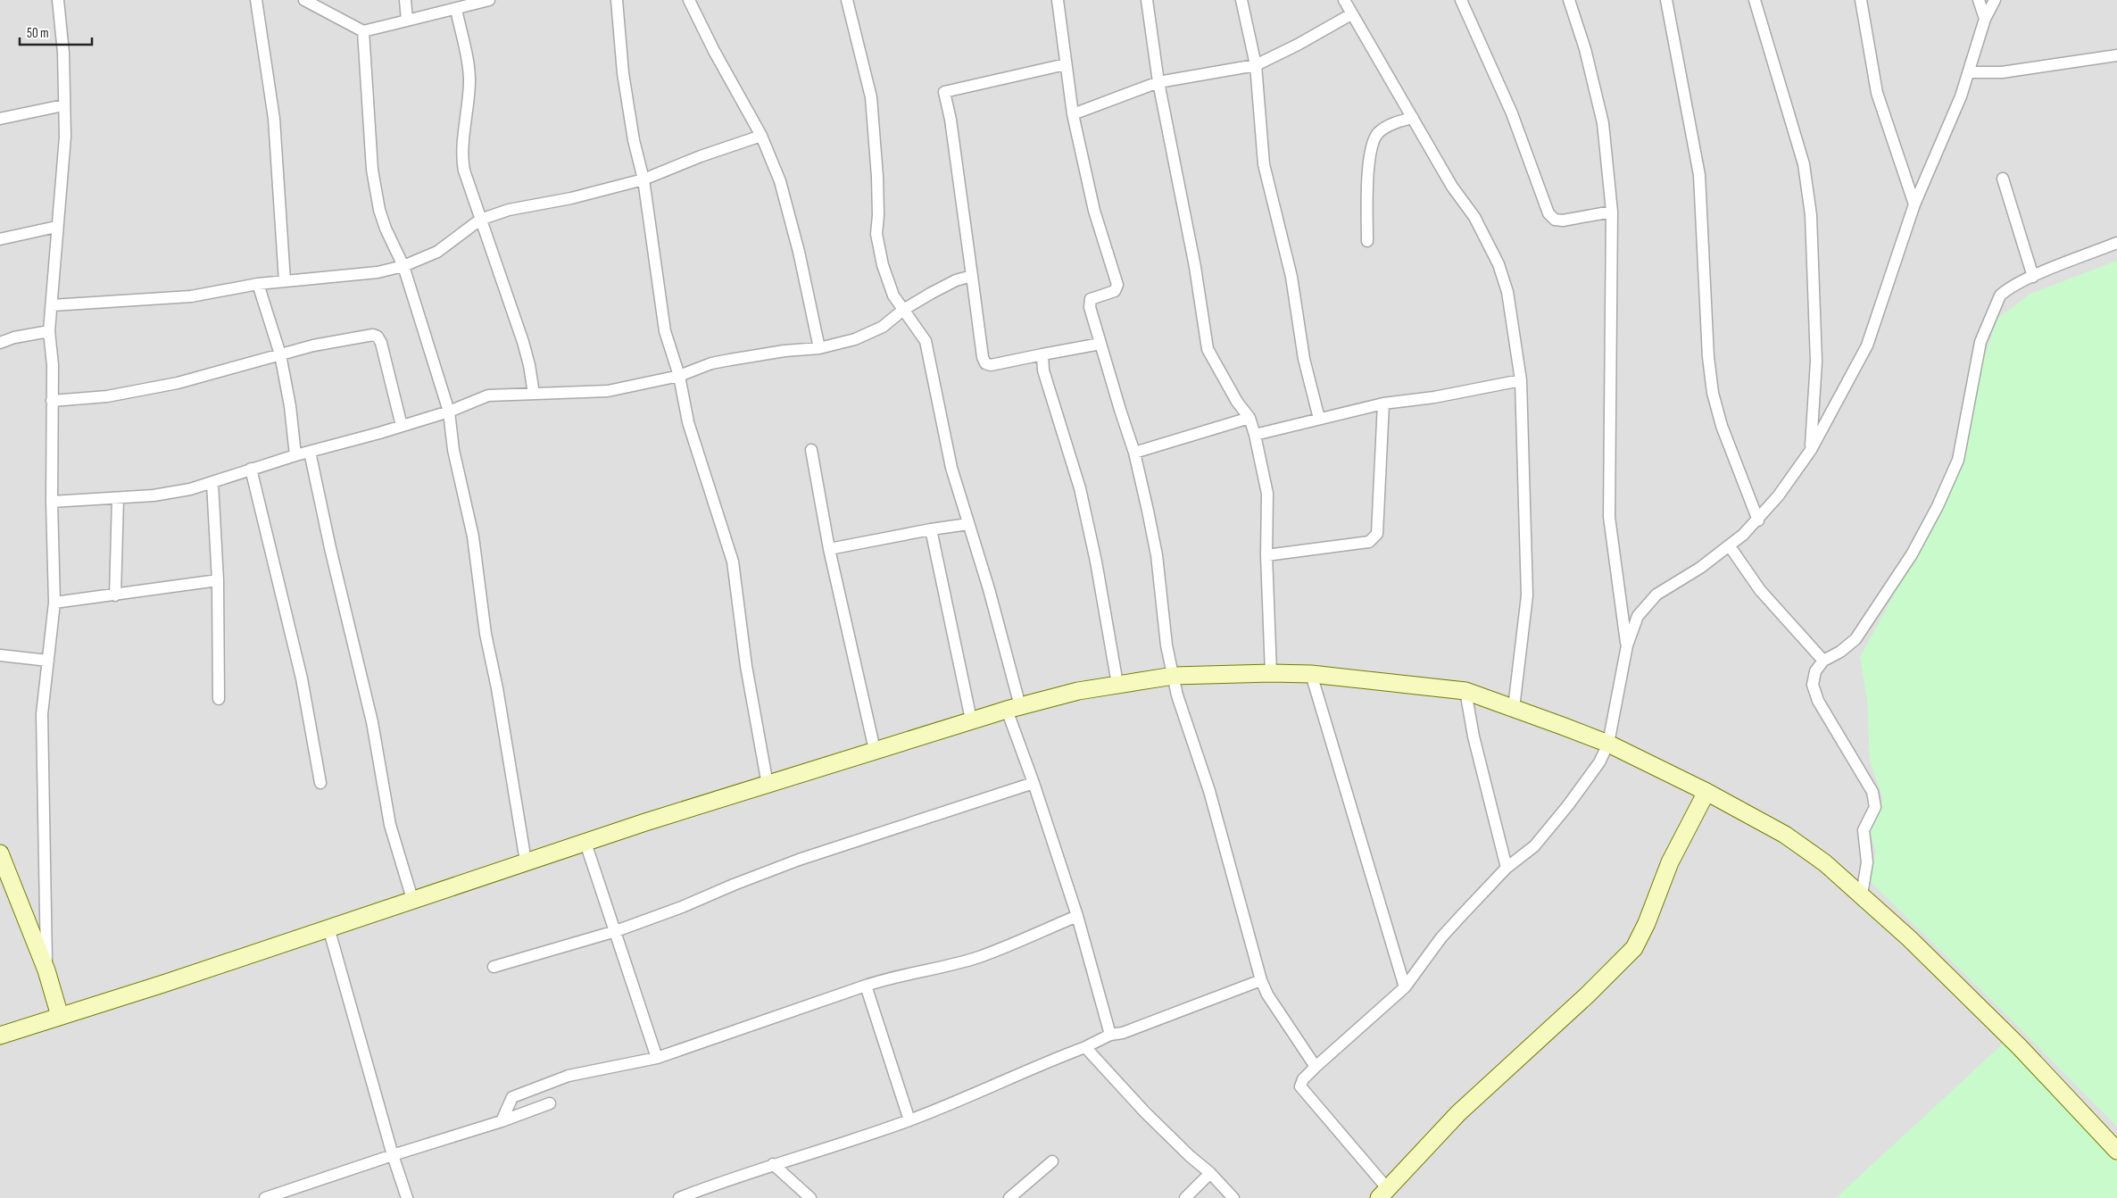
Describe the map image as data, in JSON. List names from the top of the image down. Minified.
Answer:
{"scale_bar":"50 m"}
